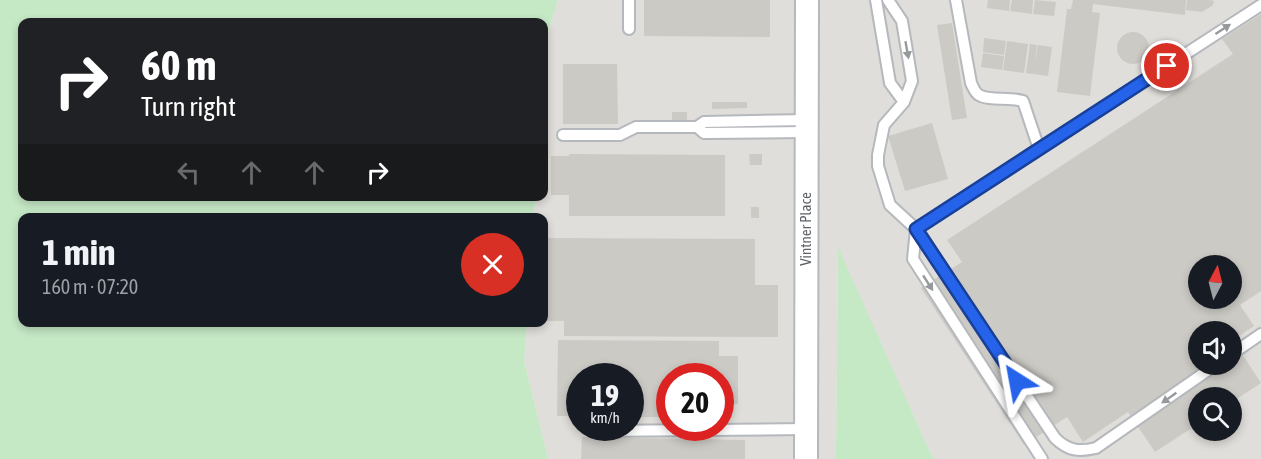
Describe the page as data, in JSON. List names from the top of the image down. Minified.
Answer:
{"streets":{"street":["Vintner Place"]},"north":"top","page":{"turn":["60 m","Turn right"],"heading":["1 min","160 m · 07:20"],"speed":"19 km/h","limit":"20"}}
